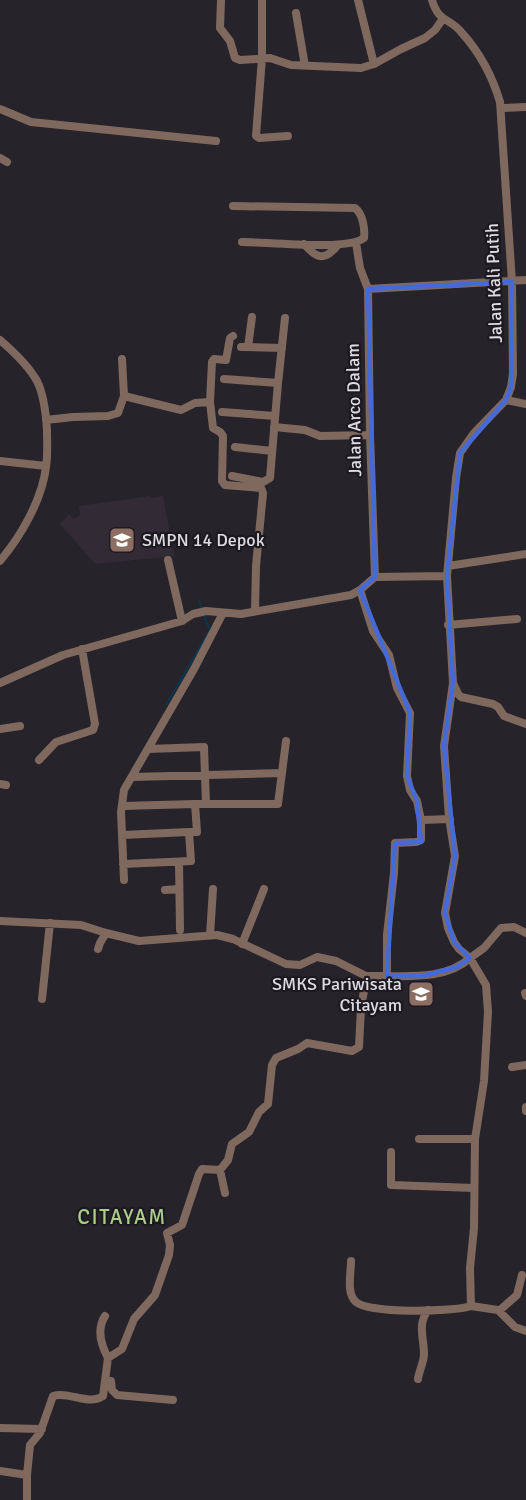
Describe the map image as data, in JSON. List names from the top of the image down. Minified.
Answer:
{"streets":{"street":["Jalan Kali Putih","Jalan Arco Dalam"]},"districts":["CITAYAM"],"places":{"school or university":["SMPN 14 Depok","SMKS Pariwisata Citayam"]}}
